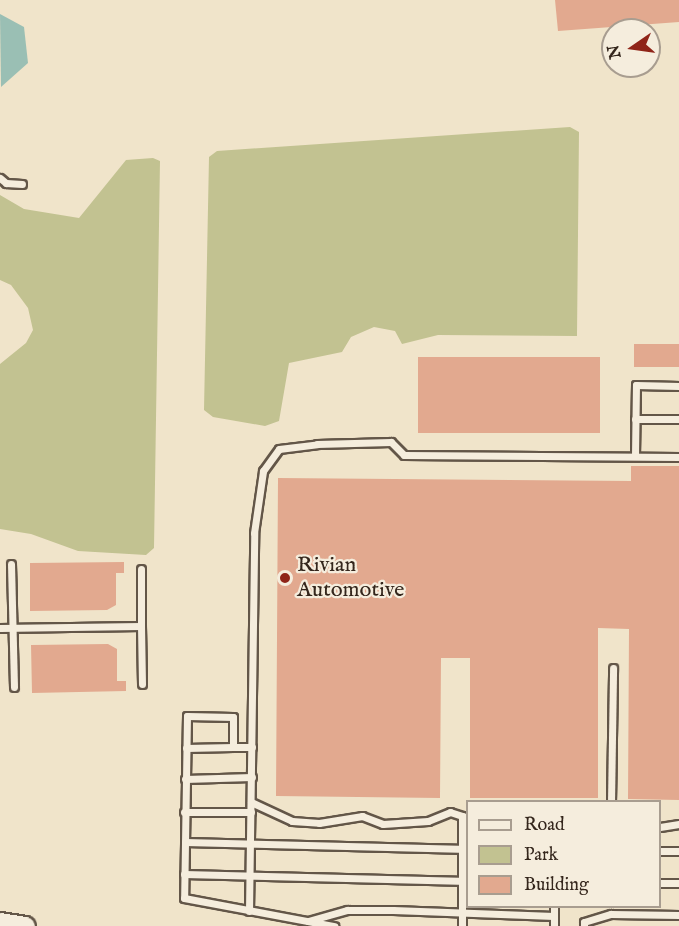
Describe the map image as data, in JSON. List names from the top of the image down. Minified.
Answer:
{"places":["Rivian Automotive"],"legend":["Road","Park","Building"],"north":"left"}
